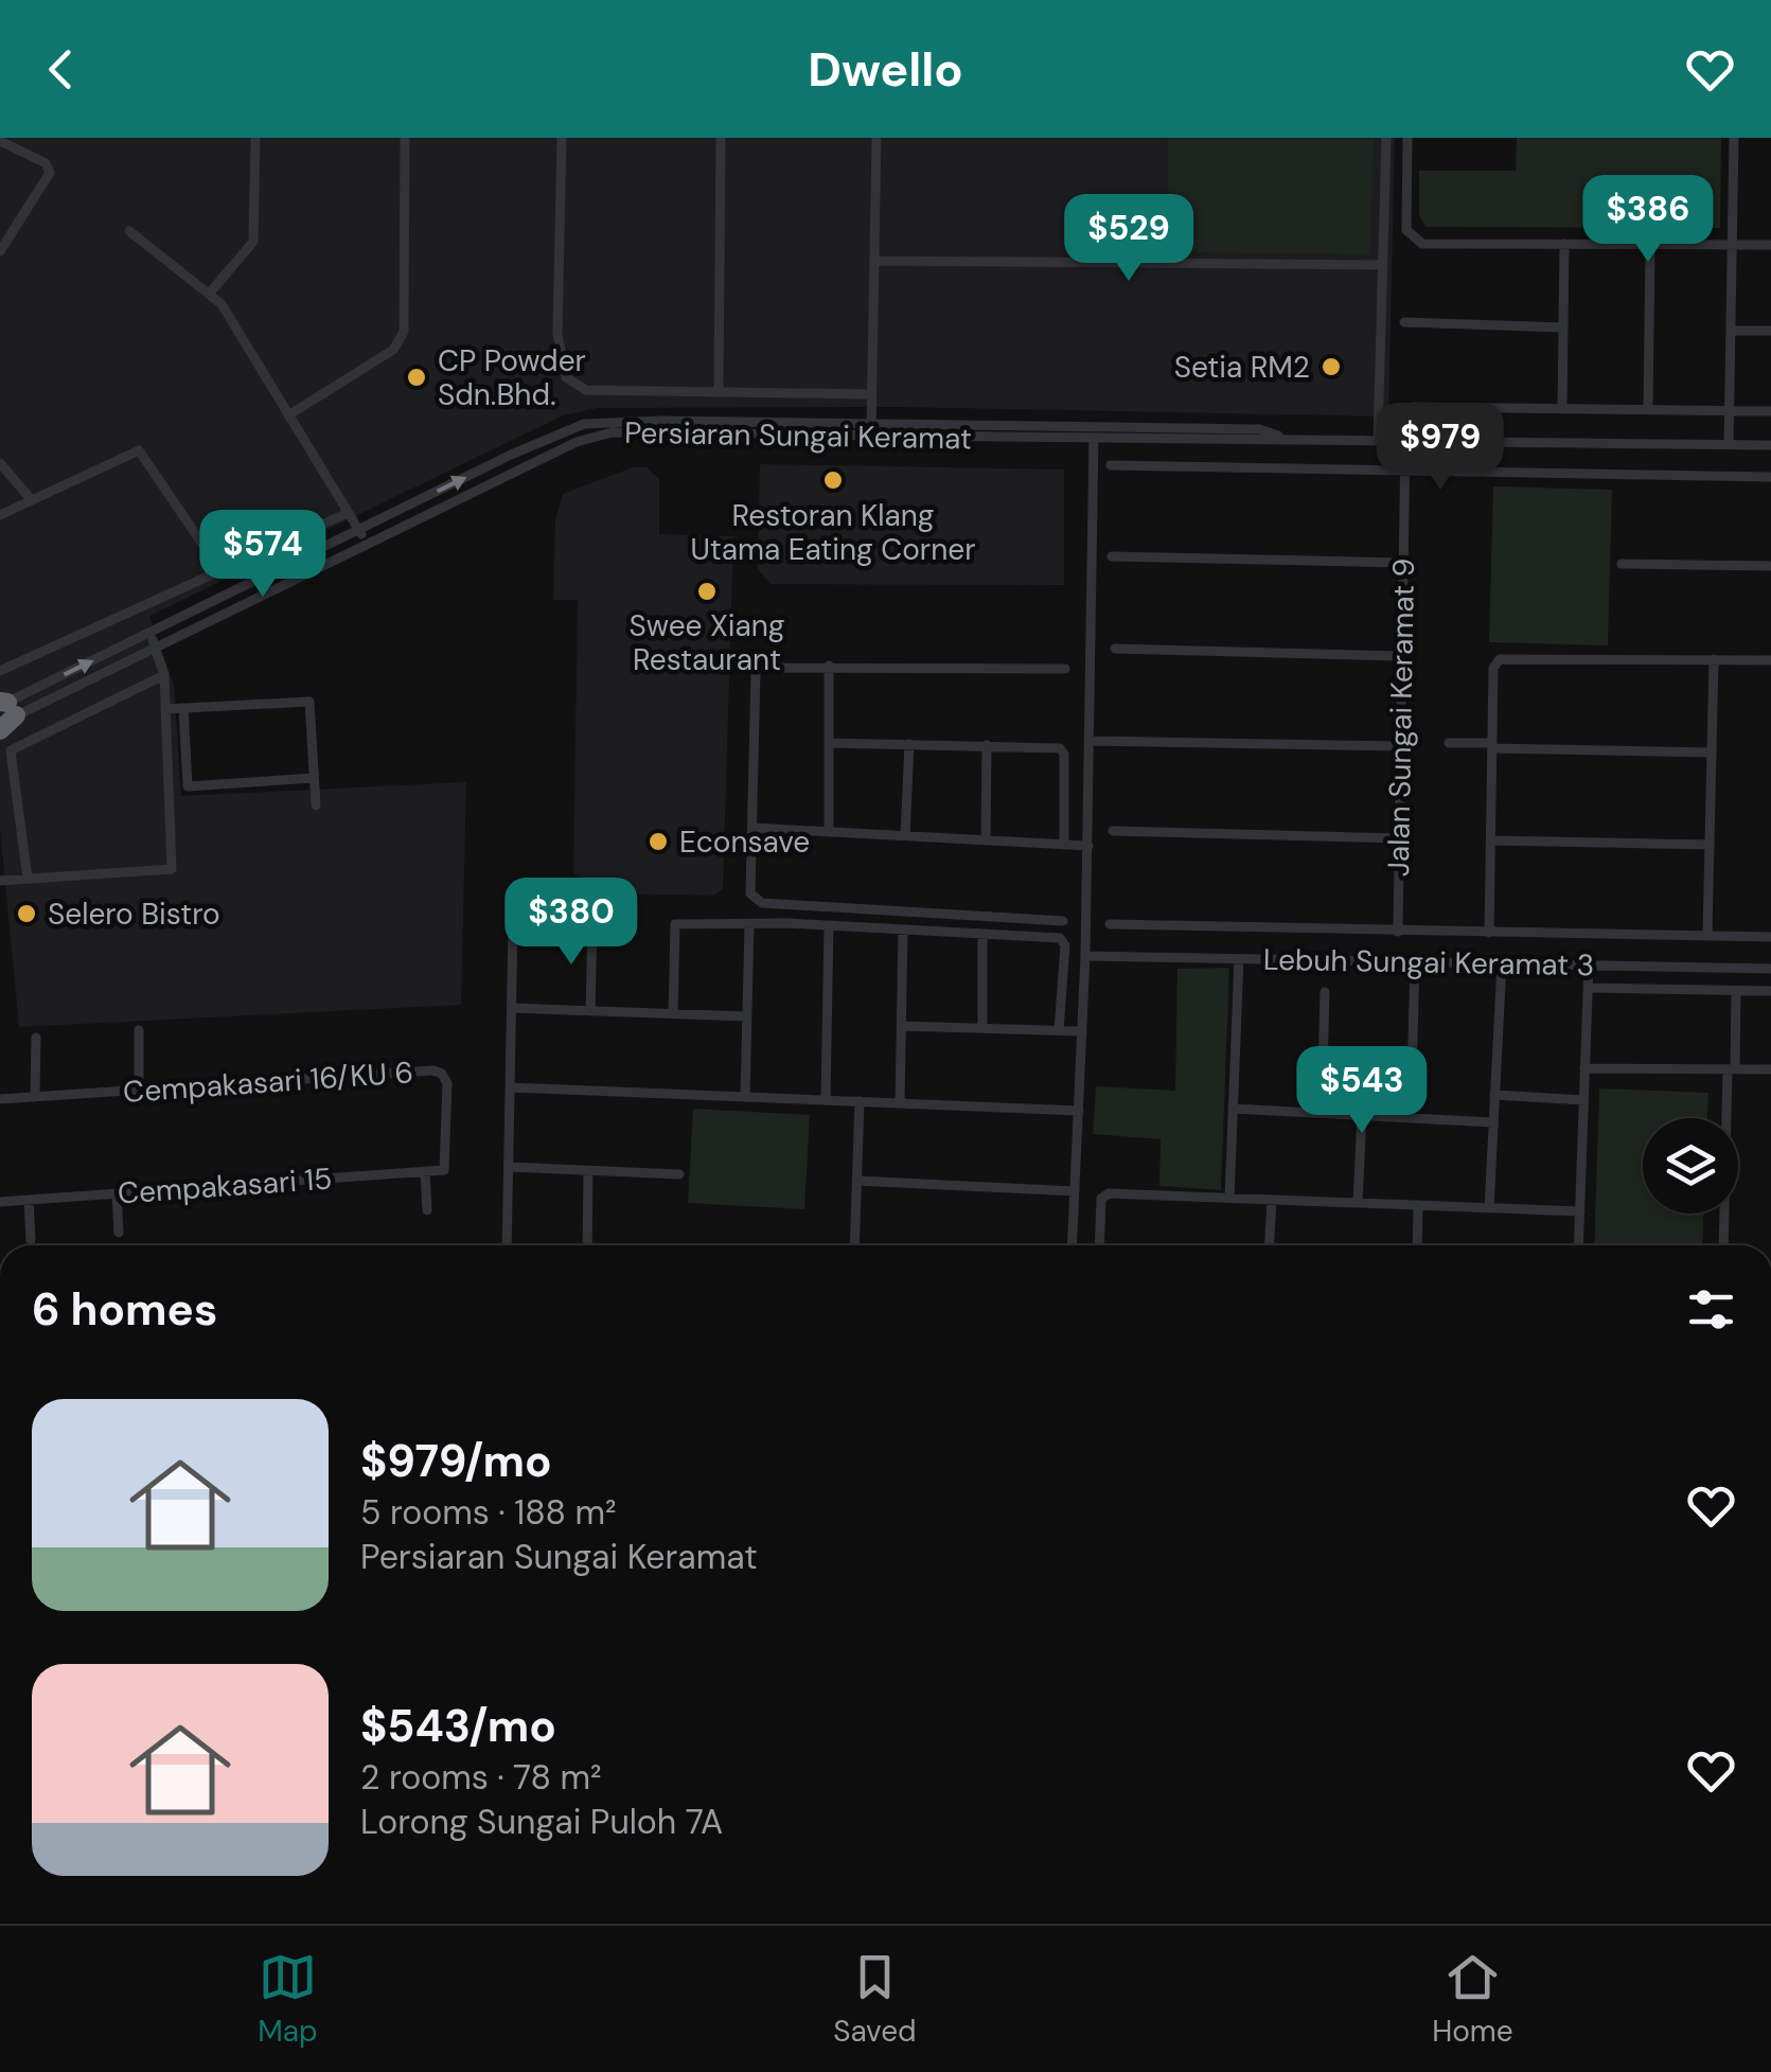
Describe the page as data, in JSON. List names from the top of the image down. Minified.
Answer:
{"streets":{"street":["Persiaran Sungai Keramat","Jalan Sungai Keramat 9","Lebuh Sungai Keramat 3","Cempakasari 16/KU 6","Cempakasari 15"]},"crossings":[["Persiaran Sungai Keramat","Jalan Sungai Keramat 9"],["Cempakasari 16/KU 6","Cempakasari 15"]],"places":["Setia RM2","CP Powder Sdn.Bhd.","Restoran Klang Utama Eating Corner","Swee Xiang Restaurant","Econsave","Selero Bistro"],"page":{"header":"Dwello","price":["$386","$529","$979","$574","$380","$543"],"heading":"6 homes","list":[{"name":"$979/mo","note":"5 rooms · 188 m² · Persiaran Sungai Keramat"},{"name":"$543/mo","note":"2 rooms · 78 m² · Lorong Sungai Puloh 7A"}],"tabs":["Map","Saved","Home"]}}
